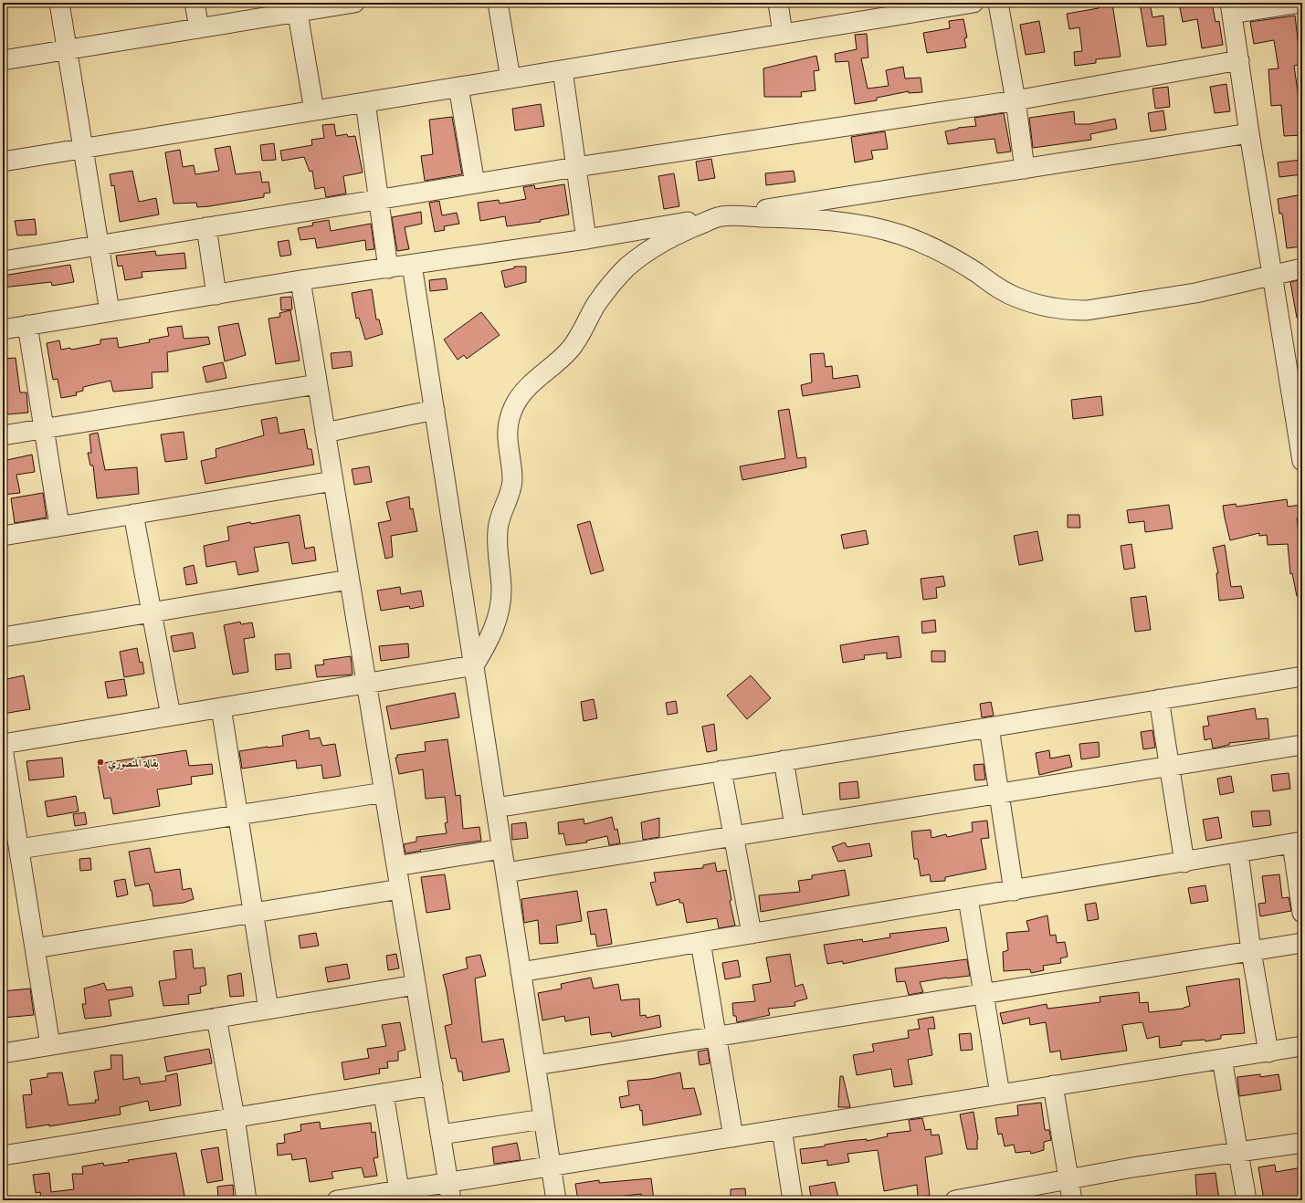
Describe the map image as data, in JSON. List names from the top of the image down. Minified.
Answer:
{"places":["بقالة المنصوري"]}
